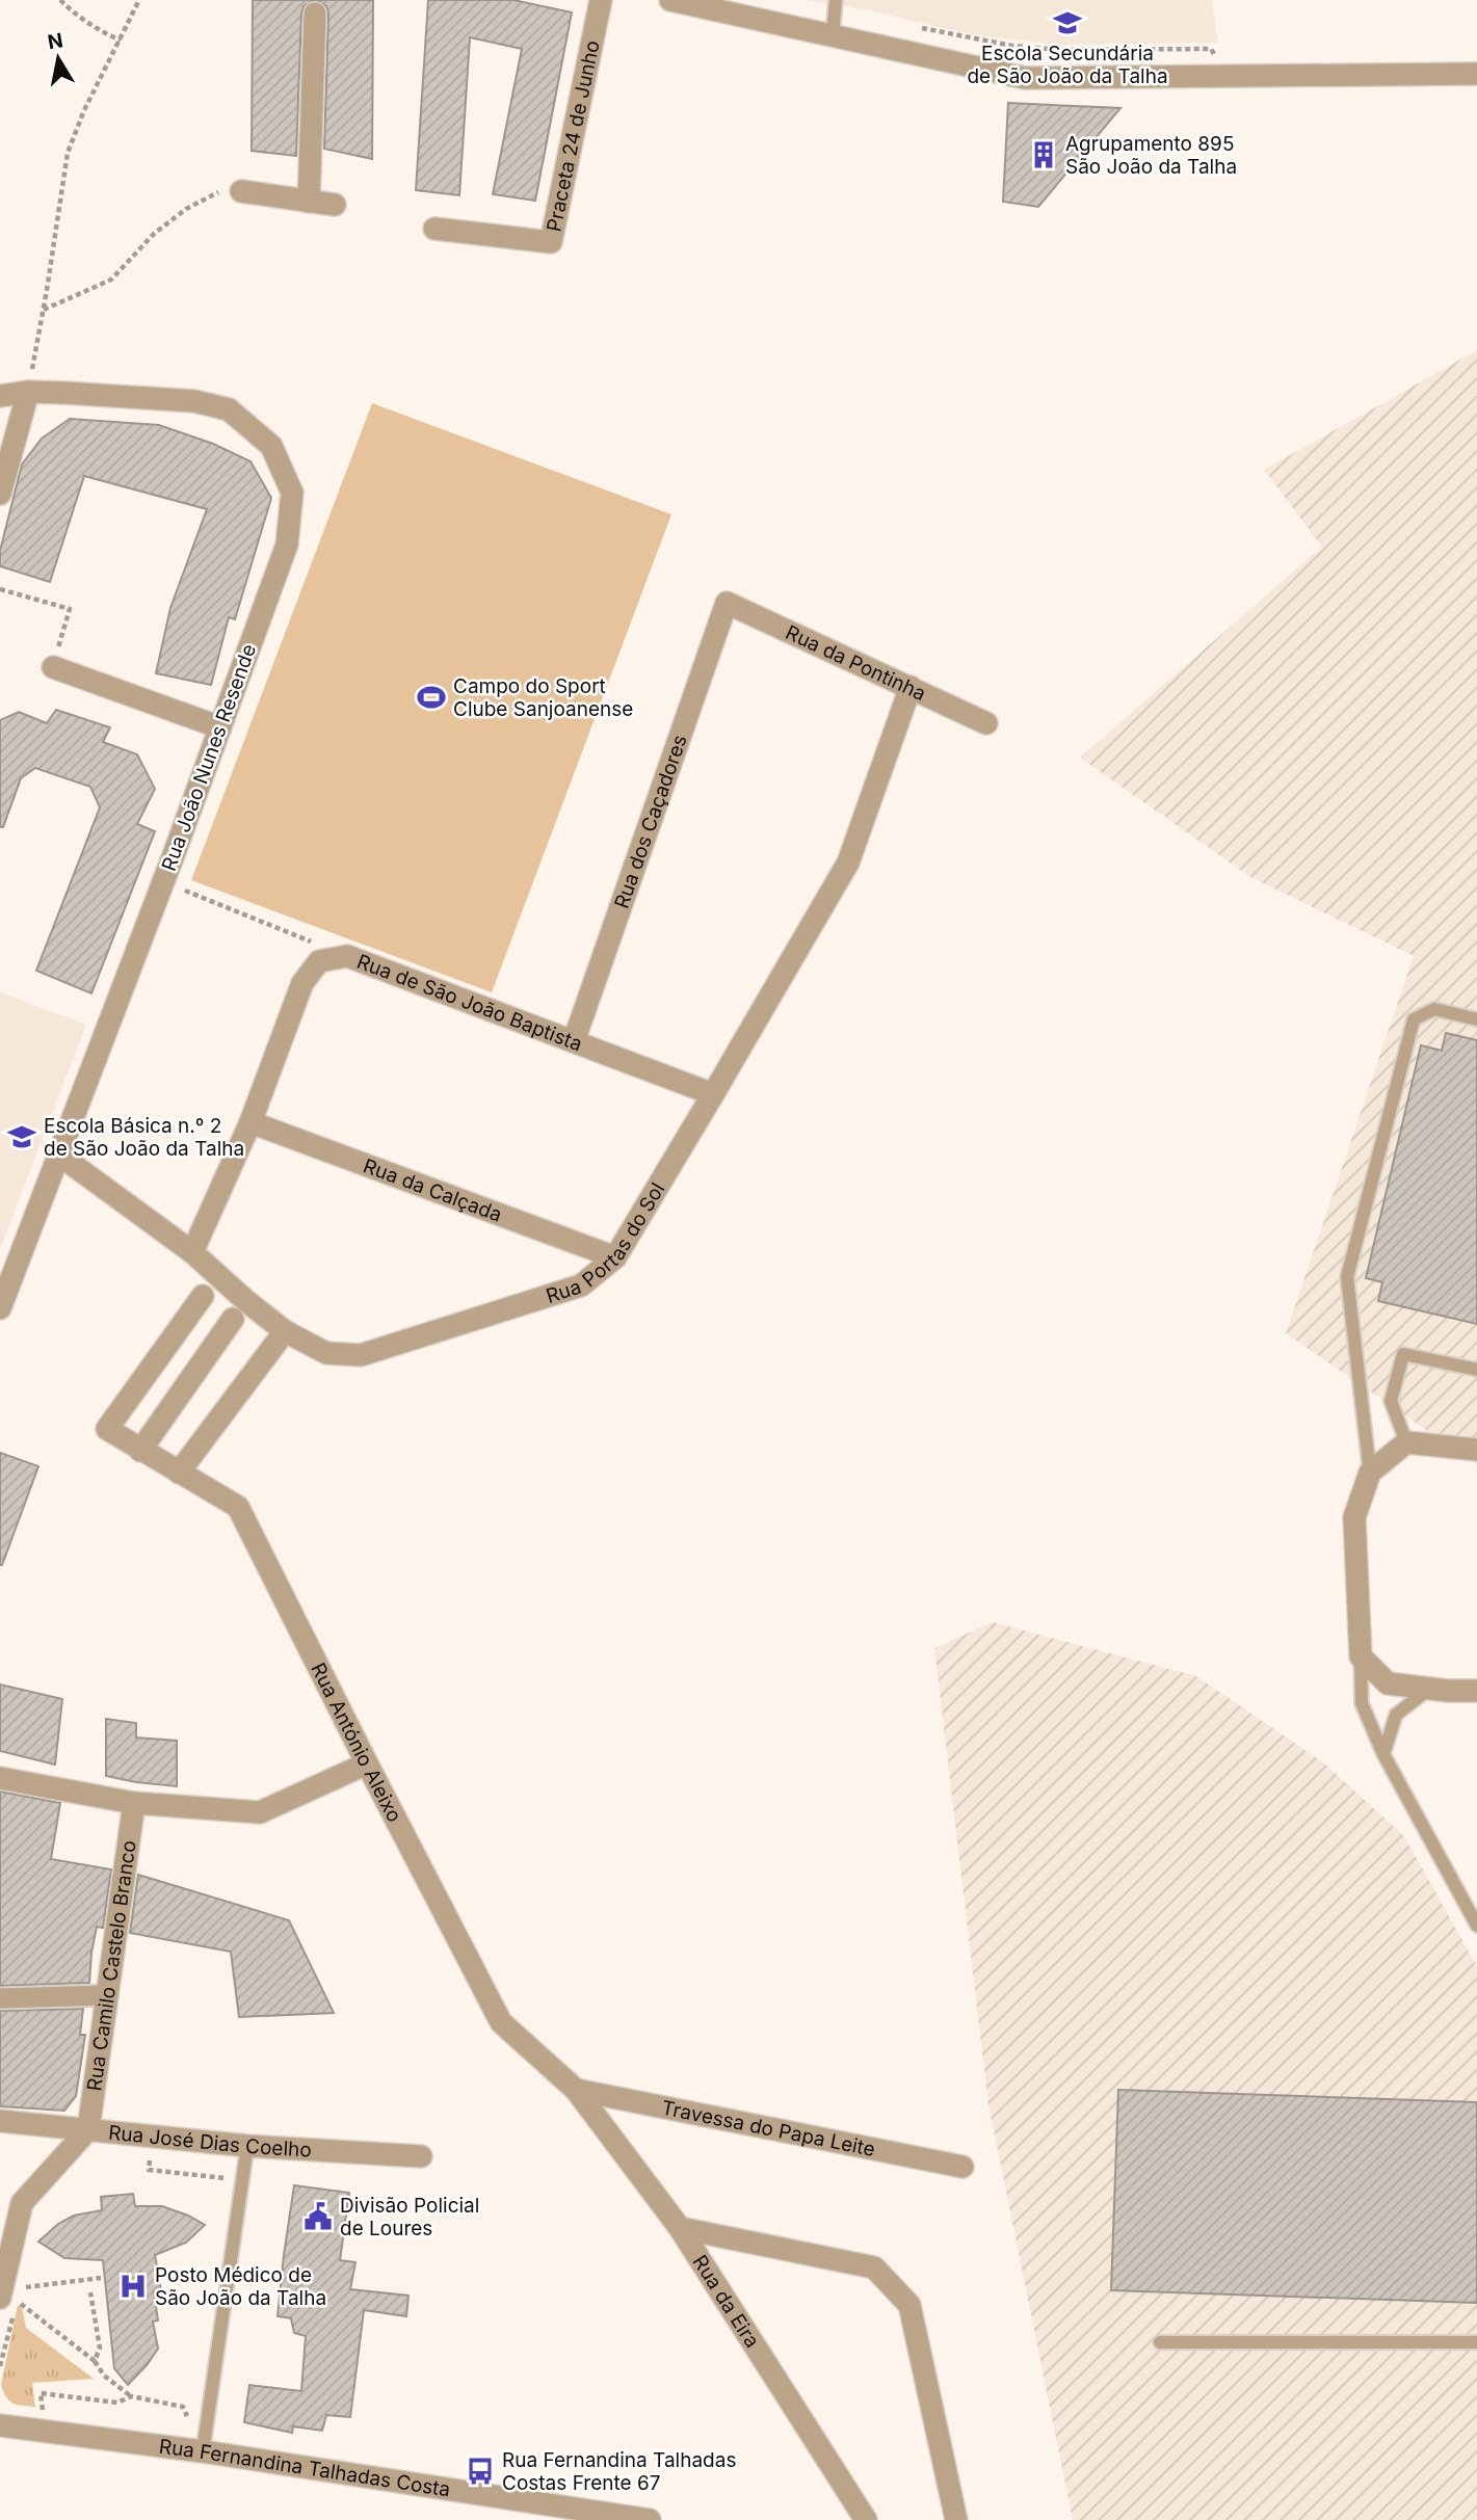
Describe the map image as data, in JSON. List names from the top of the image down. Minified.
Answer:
{"streets":{"street":["Praceta 24 de Junho","Rua da Pontinha","Rua João Nunes Resende","Rua dos Caçadores","Rua de São João Baptista","Rua da Calçada","Rua Portas do Sol","Rua António Aleixo","Rua Camilo Castelo Branco","Travessa do Papa Leite","Rua José Dias Coelho","Rua da Eira","Rua Fernandina Talhadas Costa"]},"crossings":[["Rua da Pontinha","Rua dos Caçadores"],["Rua da Pontinha","Rua Portas do Sol"],["Rua João Nunes Resende","Rua Portas do Sol"],["Rua dos Caçadores","Rua de São João Baptista"],["Rua de São João Baptista","Rua da Calçada"],["Rua de São João Baptista","Rua Portas do Sol"],["Rua da Calçada","Rua Portas do Sol"],["Rua António Aleixo","Travessa do Papa Leite"],["Rua António Aleixo","Rua da Eira"],["Rua Camilo Castelo Branco","Rua José Dias Coelho"],["Travessa do Papa Leite","Rua da Eira"]],"places":{"school or university":["Escola Secundária de São João da Talha","Escola Básica n.º 2 de São João da Talha"],"building":["Agrupamento 895 São João da Talha"],"sports":["Campo do Sport Clube Sanjoanense"],"public building":["Divisão Policial de Loures"],"hospital":["Posto Médico de São João da Talha"],"bus stop":["Rua Fernandina Talhadas Costas Frente 67"]},"north":"top"}
